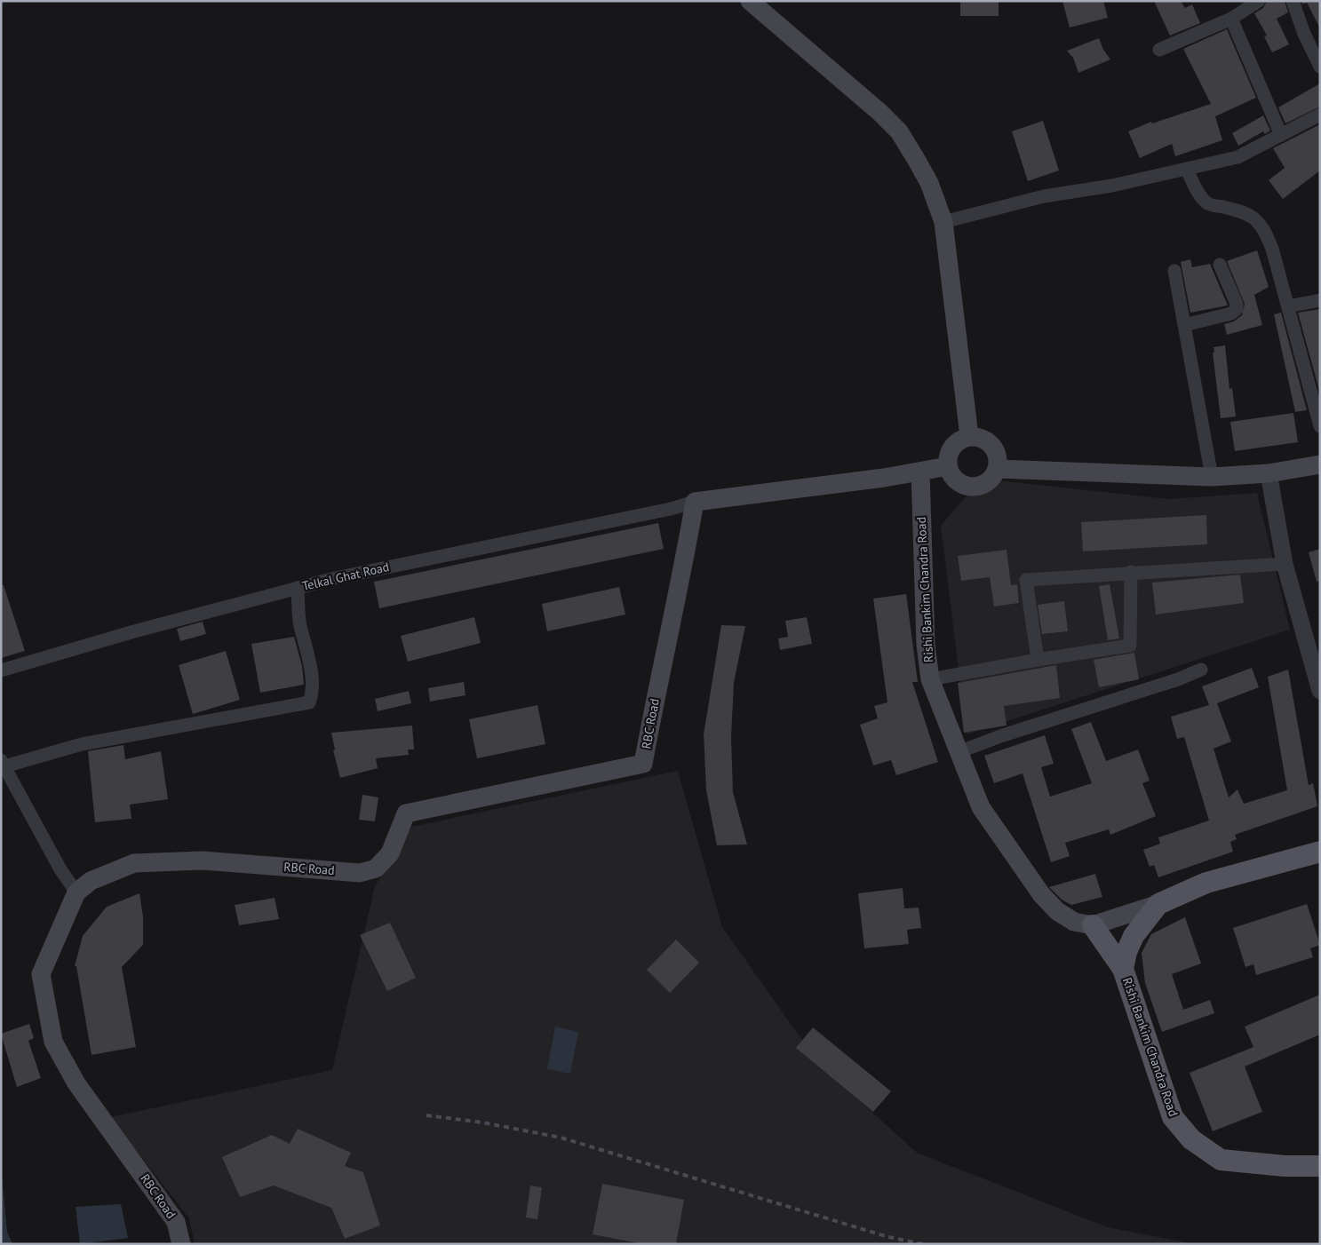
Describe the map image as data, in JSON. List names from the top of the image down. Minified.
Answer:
{"streets":{"main road":["Rishi Bankim Chandra Road","RBC Road"],"street":["Telkal Ghat Road"]},"crossings":[["Telkal Ghat Road","RBC Road"]]}
